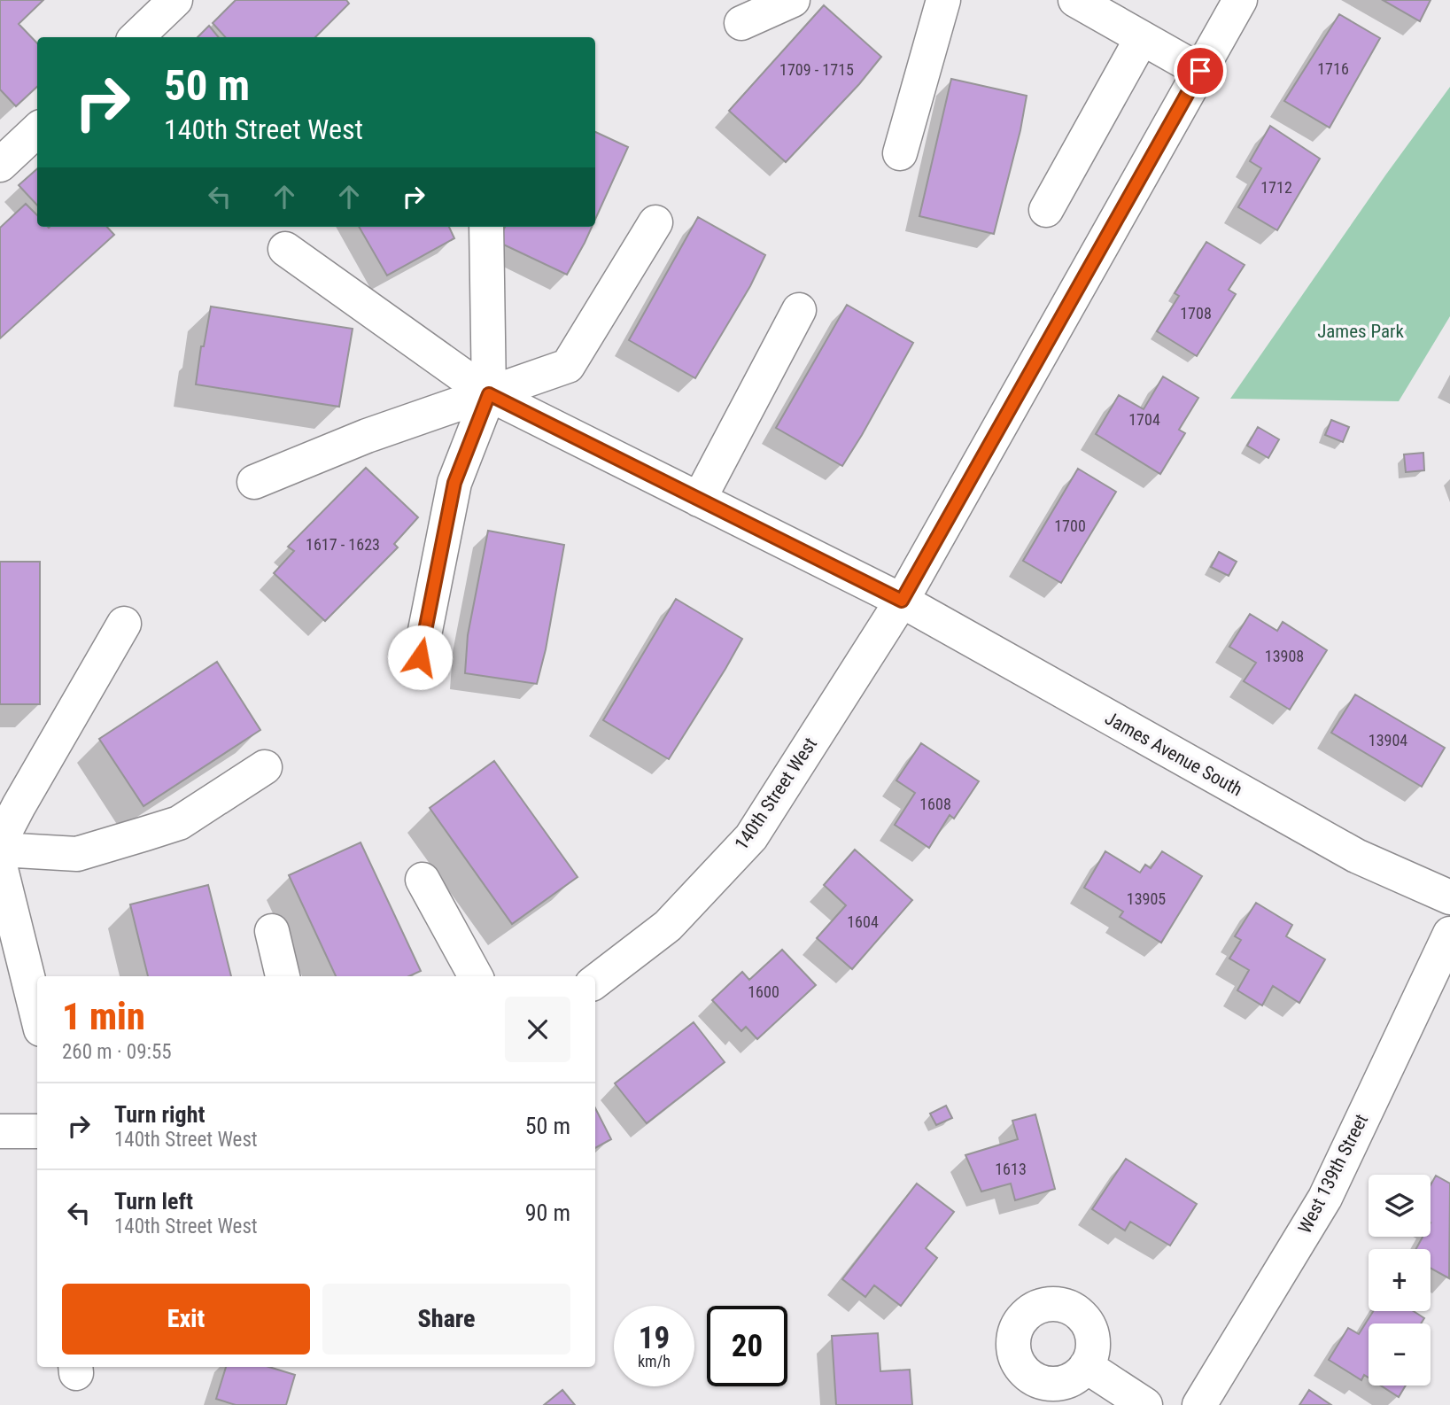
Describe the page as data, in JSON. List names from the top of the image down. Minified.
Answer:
{"streets":{"street":["James Avenue South","140th Street West","West 139th Street"]},"crossings":[["James Avenue South","140th Street West"]],"parks":["James Park"],"house_numbers":["1716","1709 - 1715","1712","1708","1704","1700","1617 - 1623","13908","13904","1608","13905","1604","1600","1613"],"page":{"turn":["50 m","140th Street West"],"heading":["1 min","260 m · 09:55"],"list":[{"name":"Turn right","note":"140th Street West","value":"50 m"},{"name":"Turn left","note":"140th Street West","value":"90 m"}],"map_buttons":["+","−"],"buttons":["Exit","Share"],"speed":"19 km/h","limit":"20"}}
